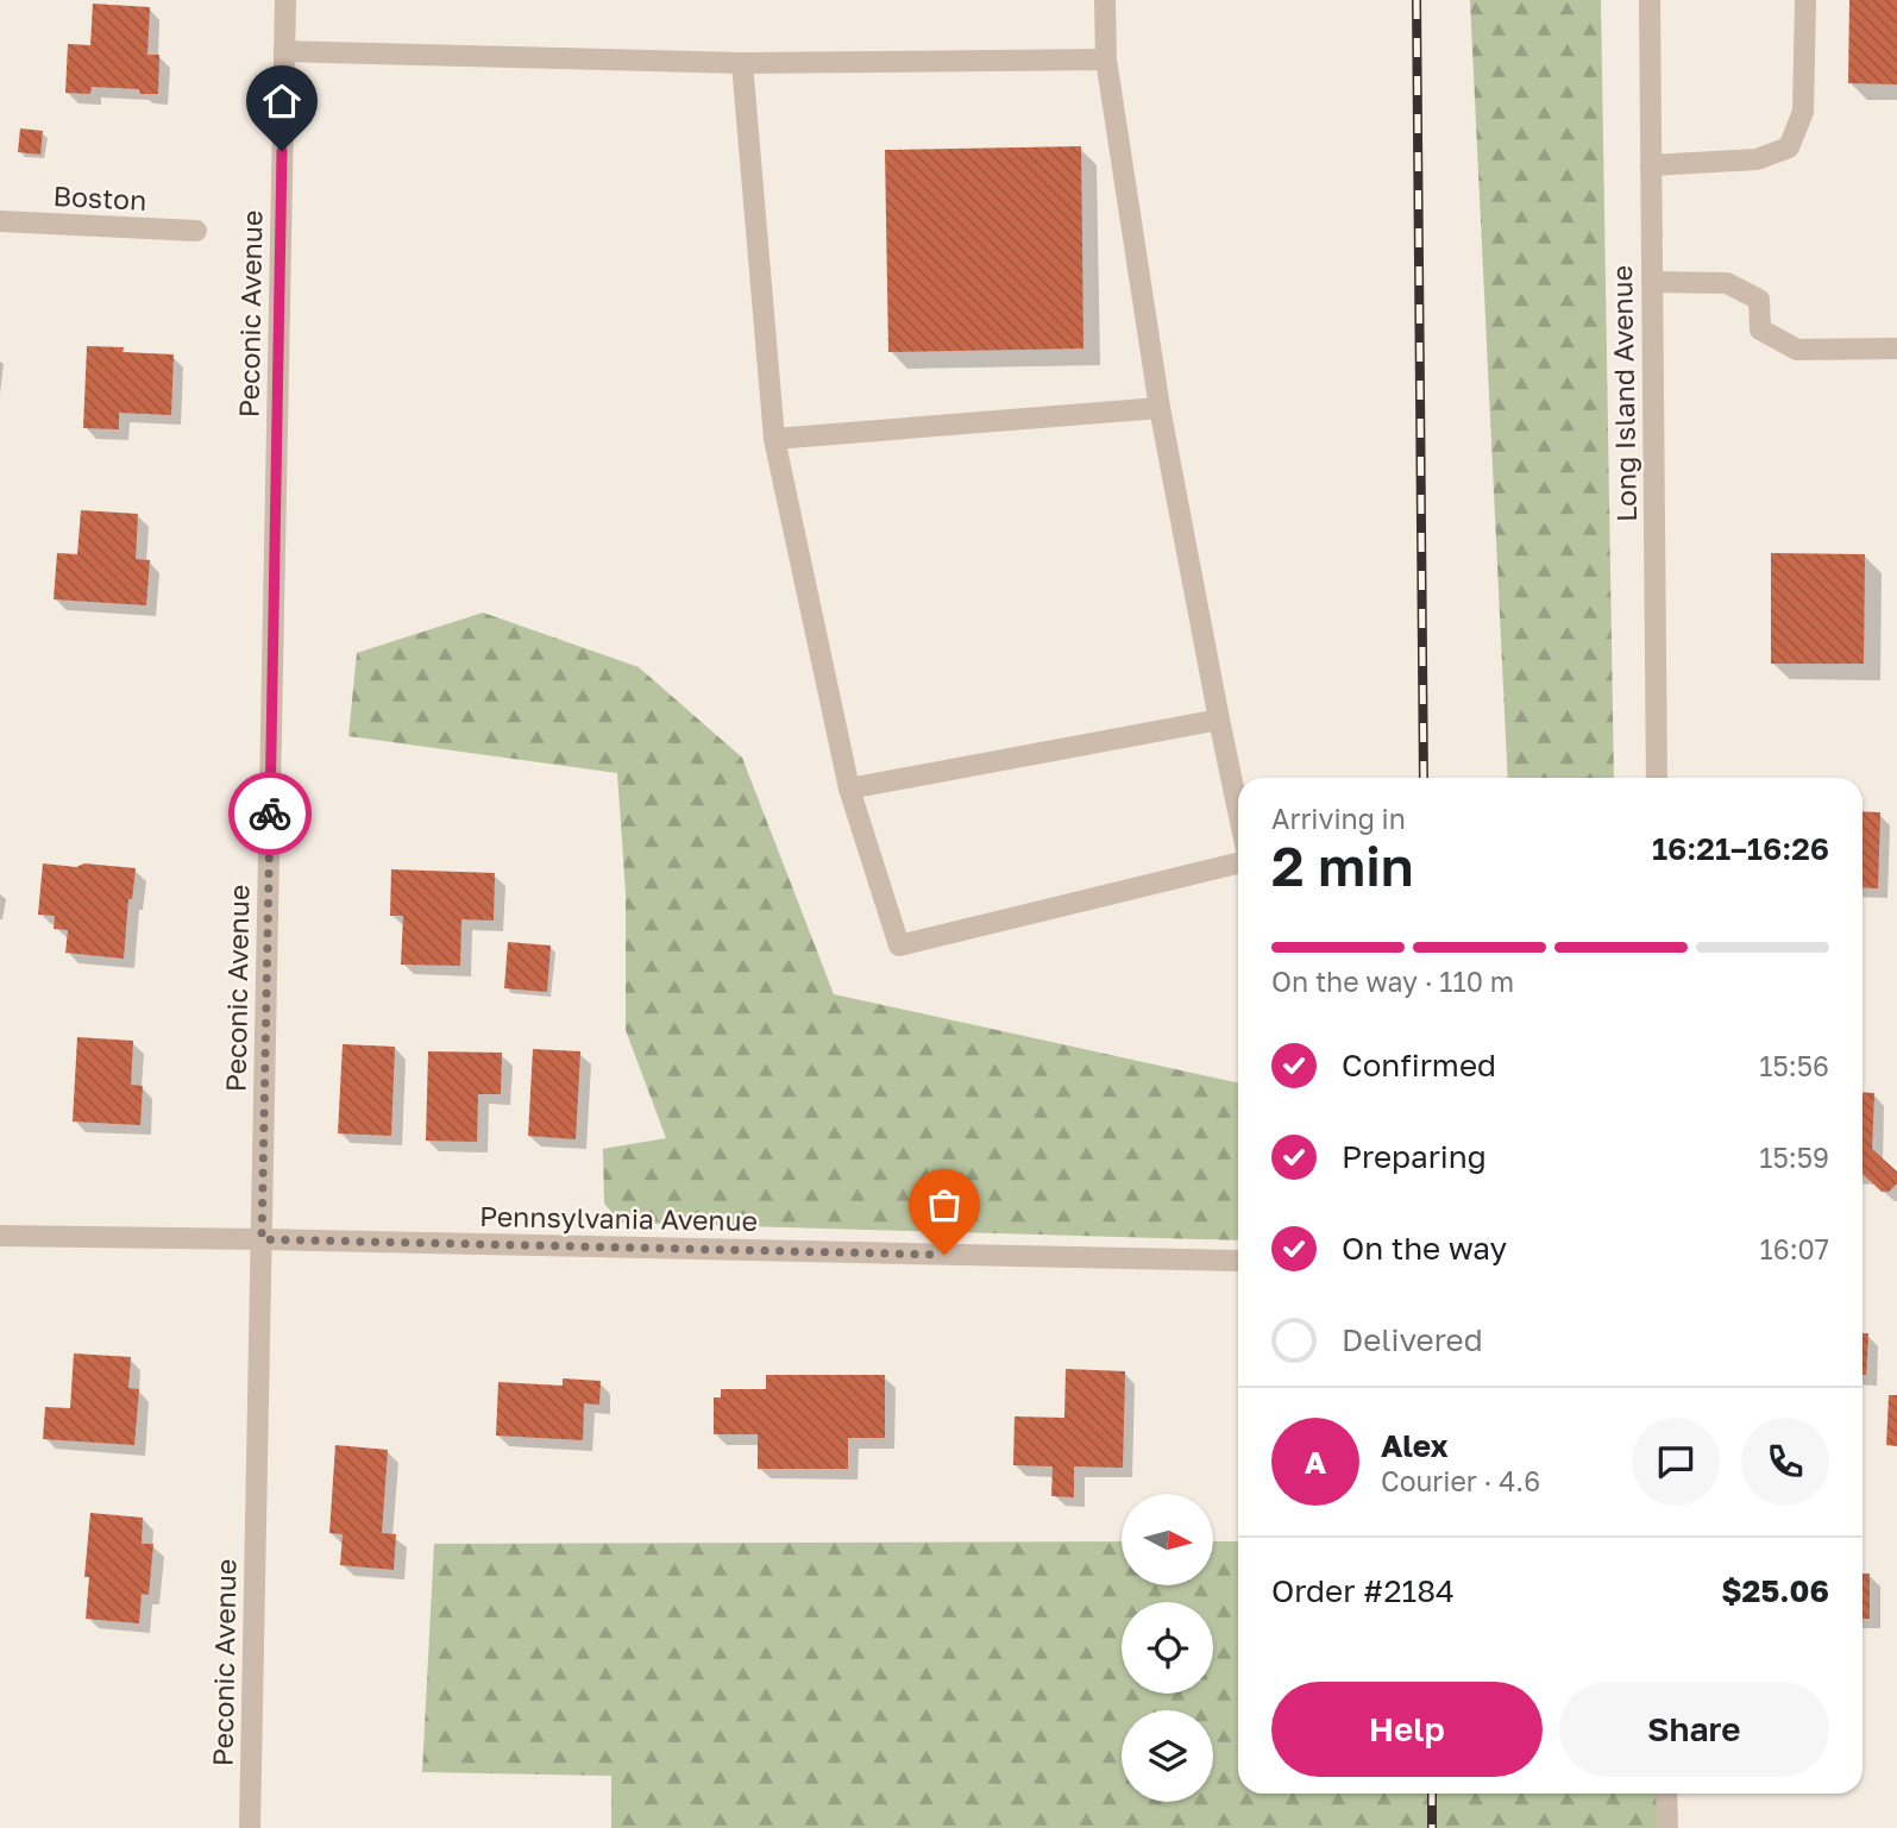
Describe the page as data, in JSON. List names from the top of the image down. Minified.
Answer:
{"streets":{"street":["Boston","Peconic Avenue","Long Island Avenue","Pennsylvania Avenue"]},"crossings":[["Peconic Avenue","Pennsylvania Avenue"]],"north":"right","page":{"heading":["2 min","Arriving in","16:21–16:26"],"panel":["Alex","Courier · 4.6","Order #2184","$25.06"],"bar":"On the way · 110 m","list":[["Confirmed","15:56"],["Preparing","15:59"],["On the way","16:07"],"Delivered"],"round":"A","buttons":["Help","Share"]}}
